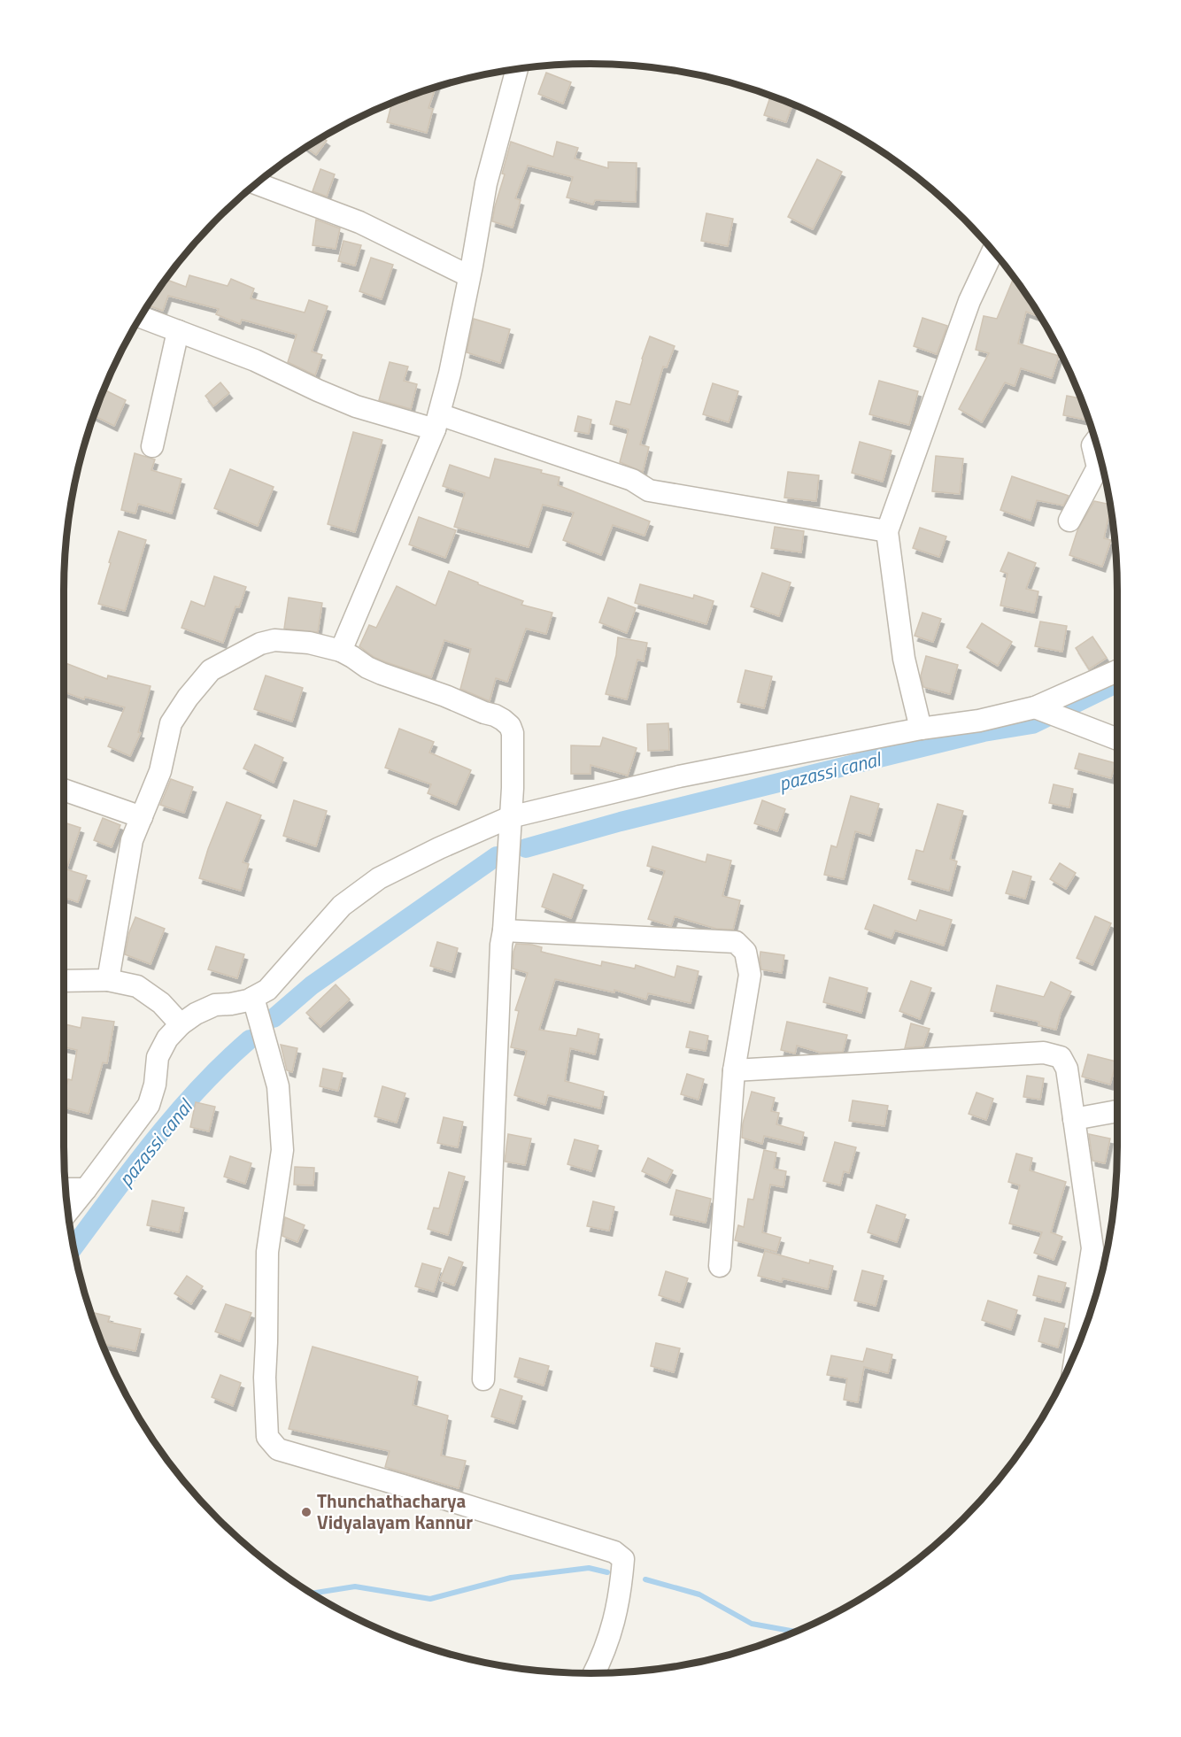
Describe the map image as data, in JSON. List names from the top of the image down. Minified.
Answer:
{"water":["pazassi canal"],"places":["Thunchathacharya Vidyalayam Kannur"]}
